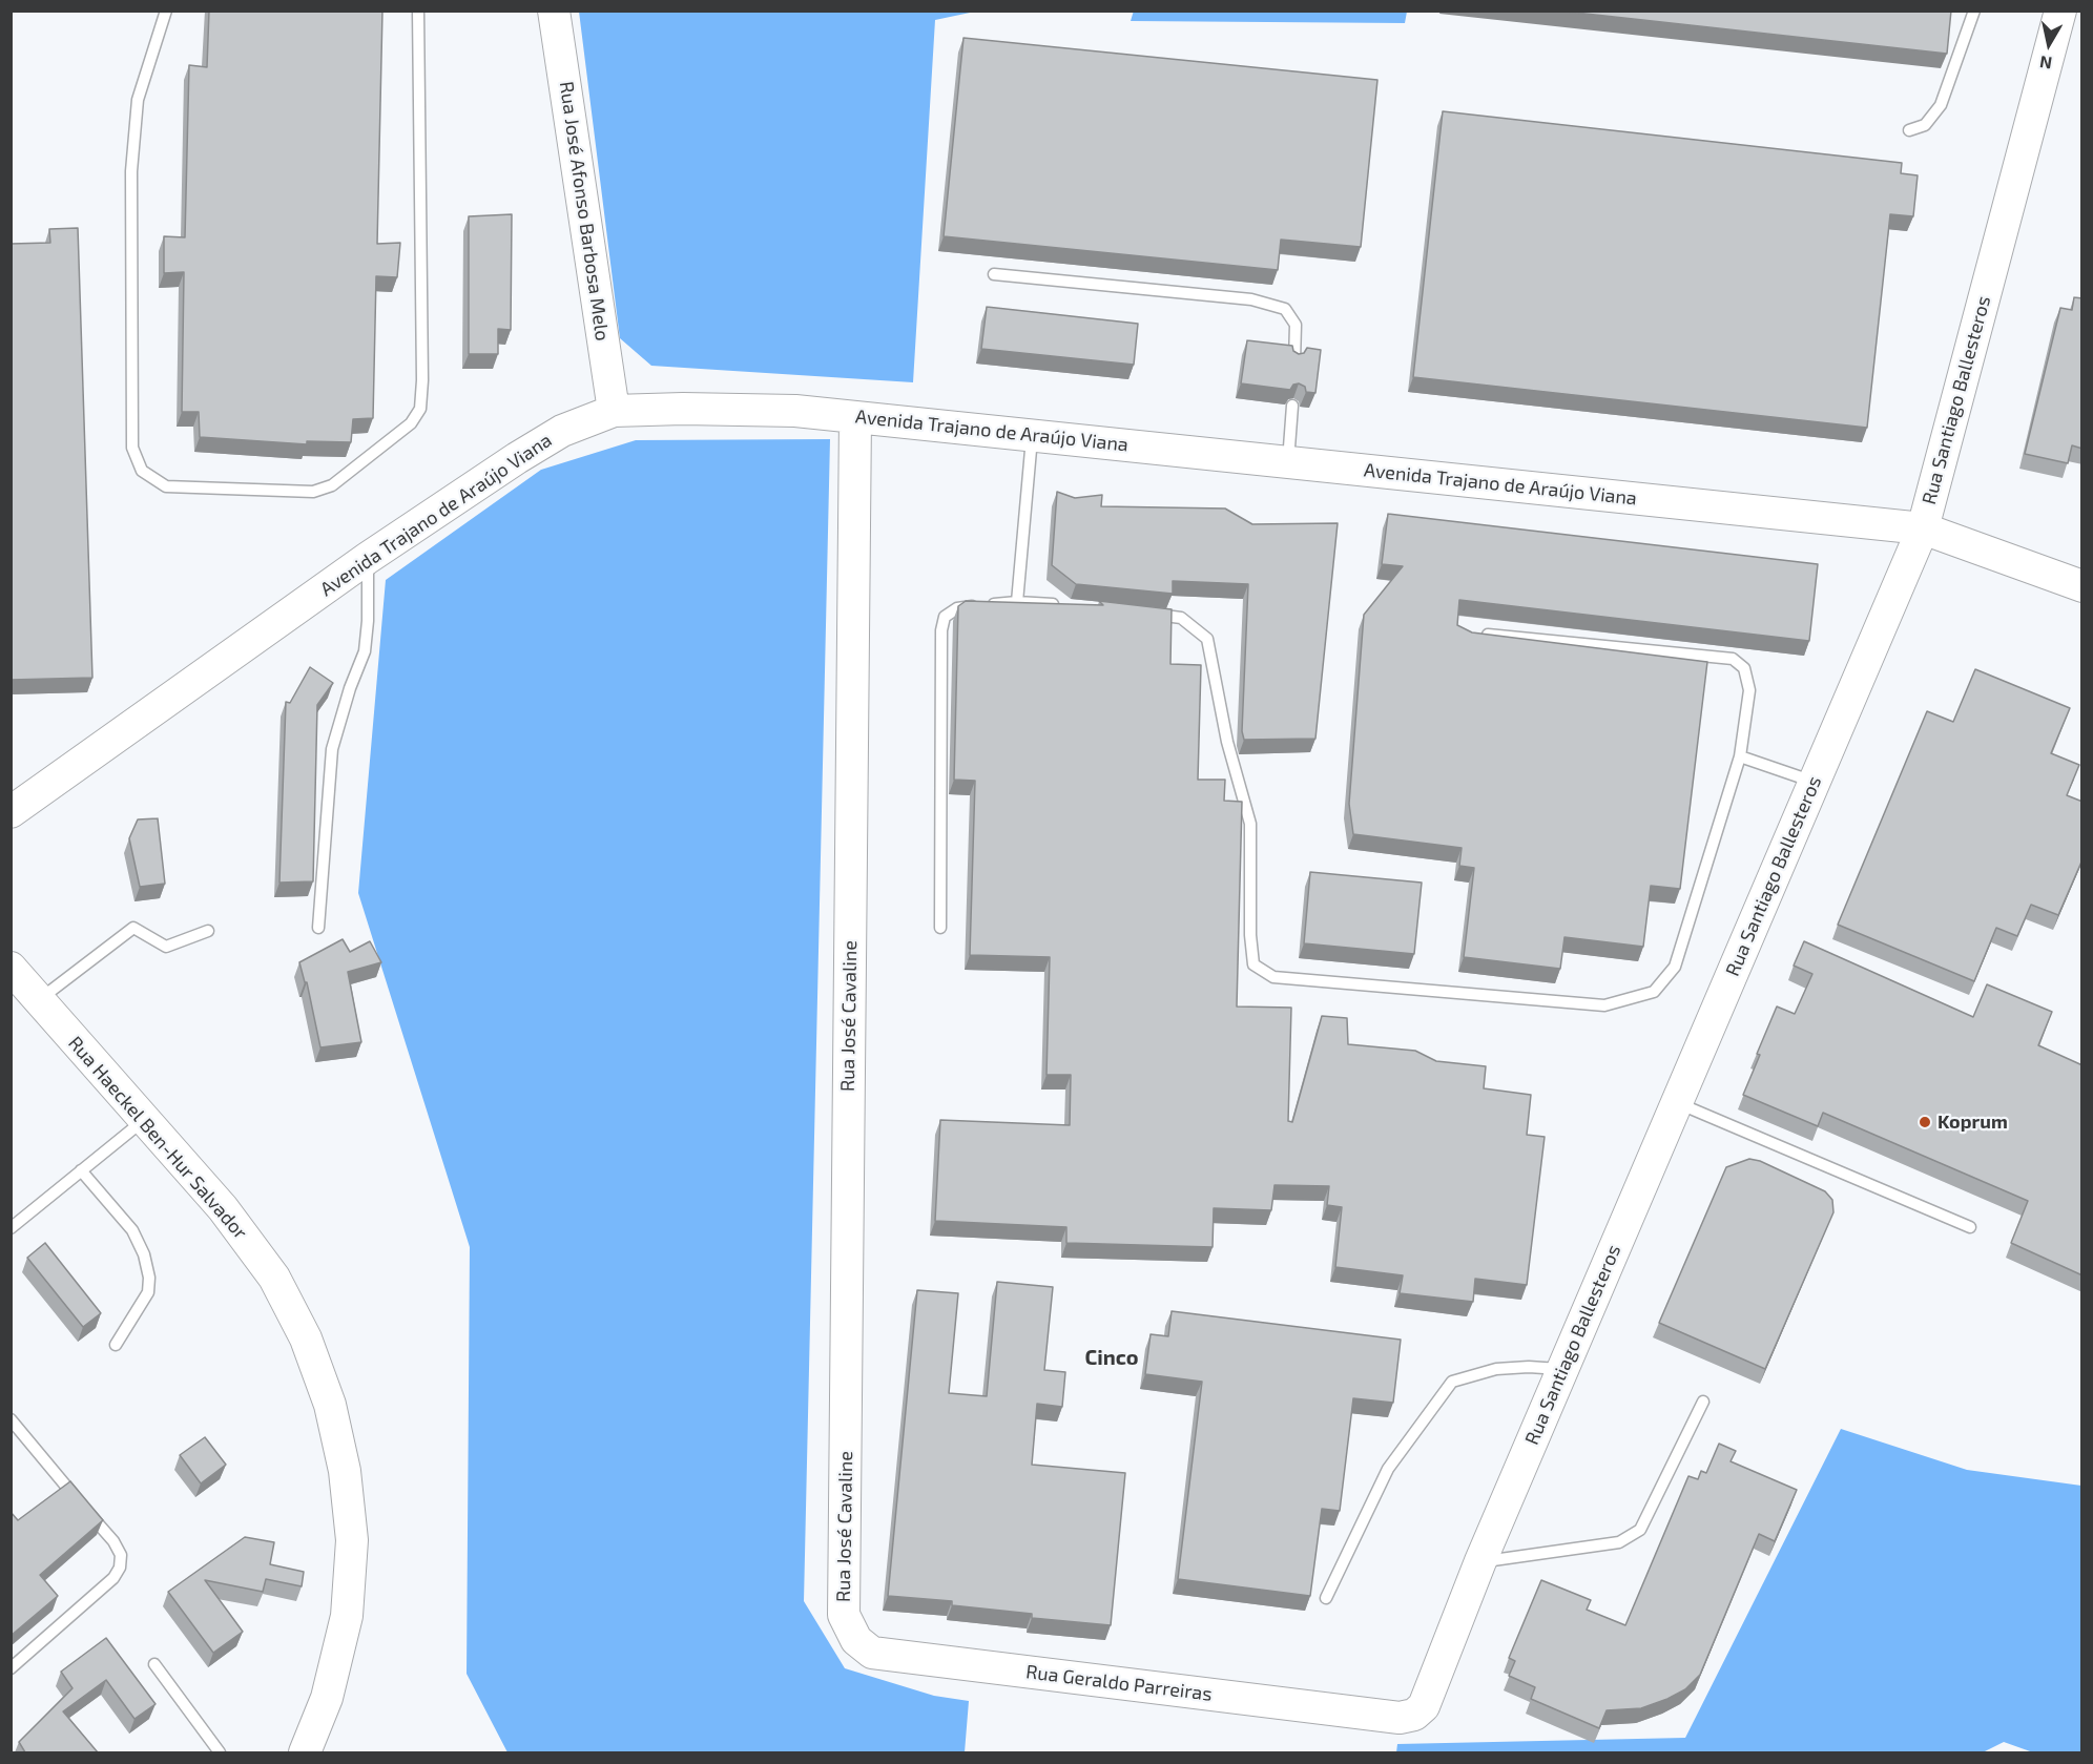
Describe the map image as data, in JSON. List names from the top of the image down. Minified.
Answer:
{"streets":{"street":["Rua José Afonso Barbosa Melo","Rua Santiago Ballesteros","Avenida Trajano de Araújo Viana","Rua José Cavaline","Rua Haeckel Ben-Hur Salvador","Rua Geraldo Parreiras"]},"crossings":[["Rua José Afonso Barbosa Melo","Avenida Trajano de Araújo Viana"],["Rua Santiago Ballesteros","Avenida Trajano de Araújo Viana"],["Rua Santiago Ballesteros","Rua Geraldo Parreiras"],["Avenida Trajano de Araújo Viana","Rua José Cavaline"],["Rua José Cavaline","Rua Geraldo Parreiras"]],"districts":["Cinco"],"places":["Koprum"],"north":"bottom"}
